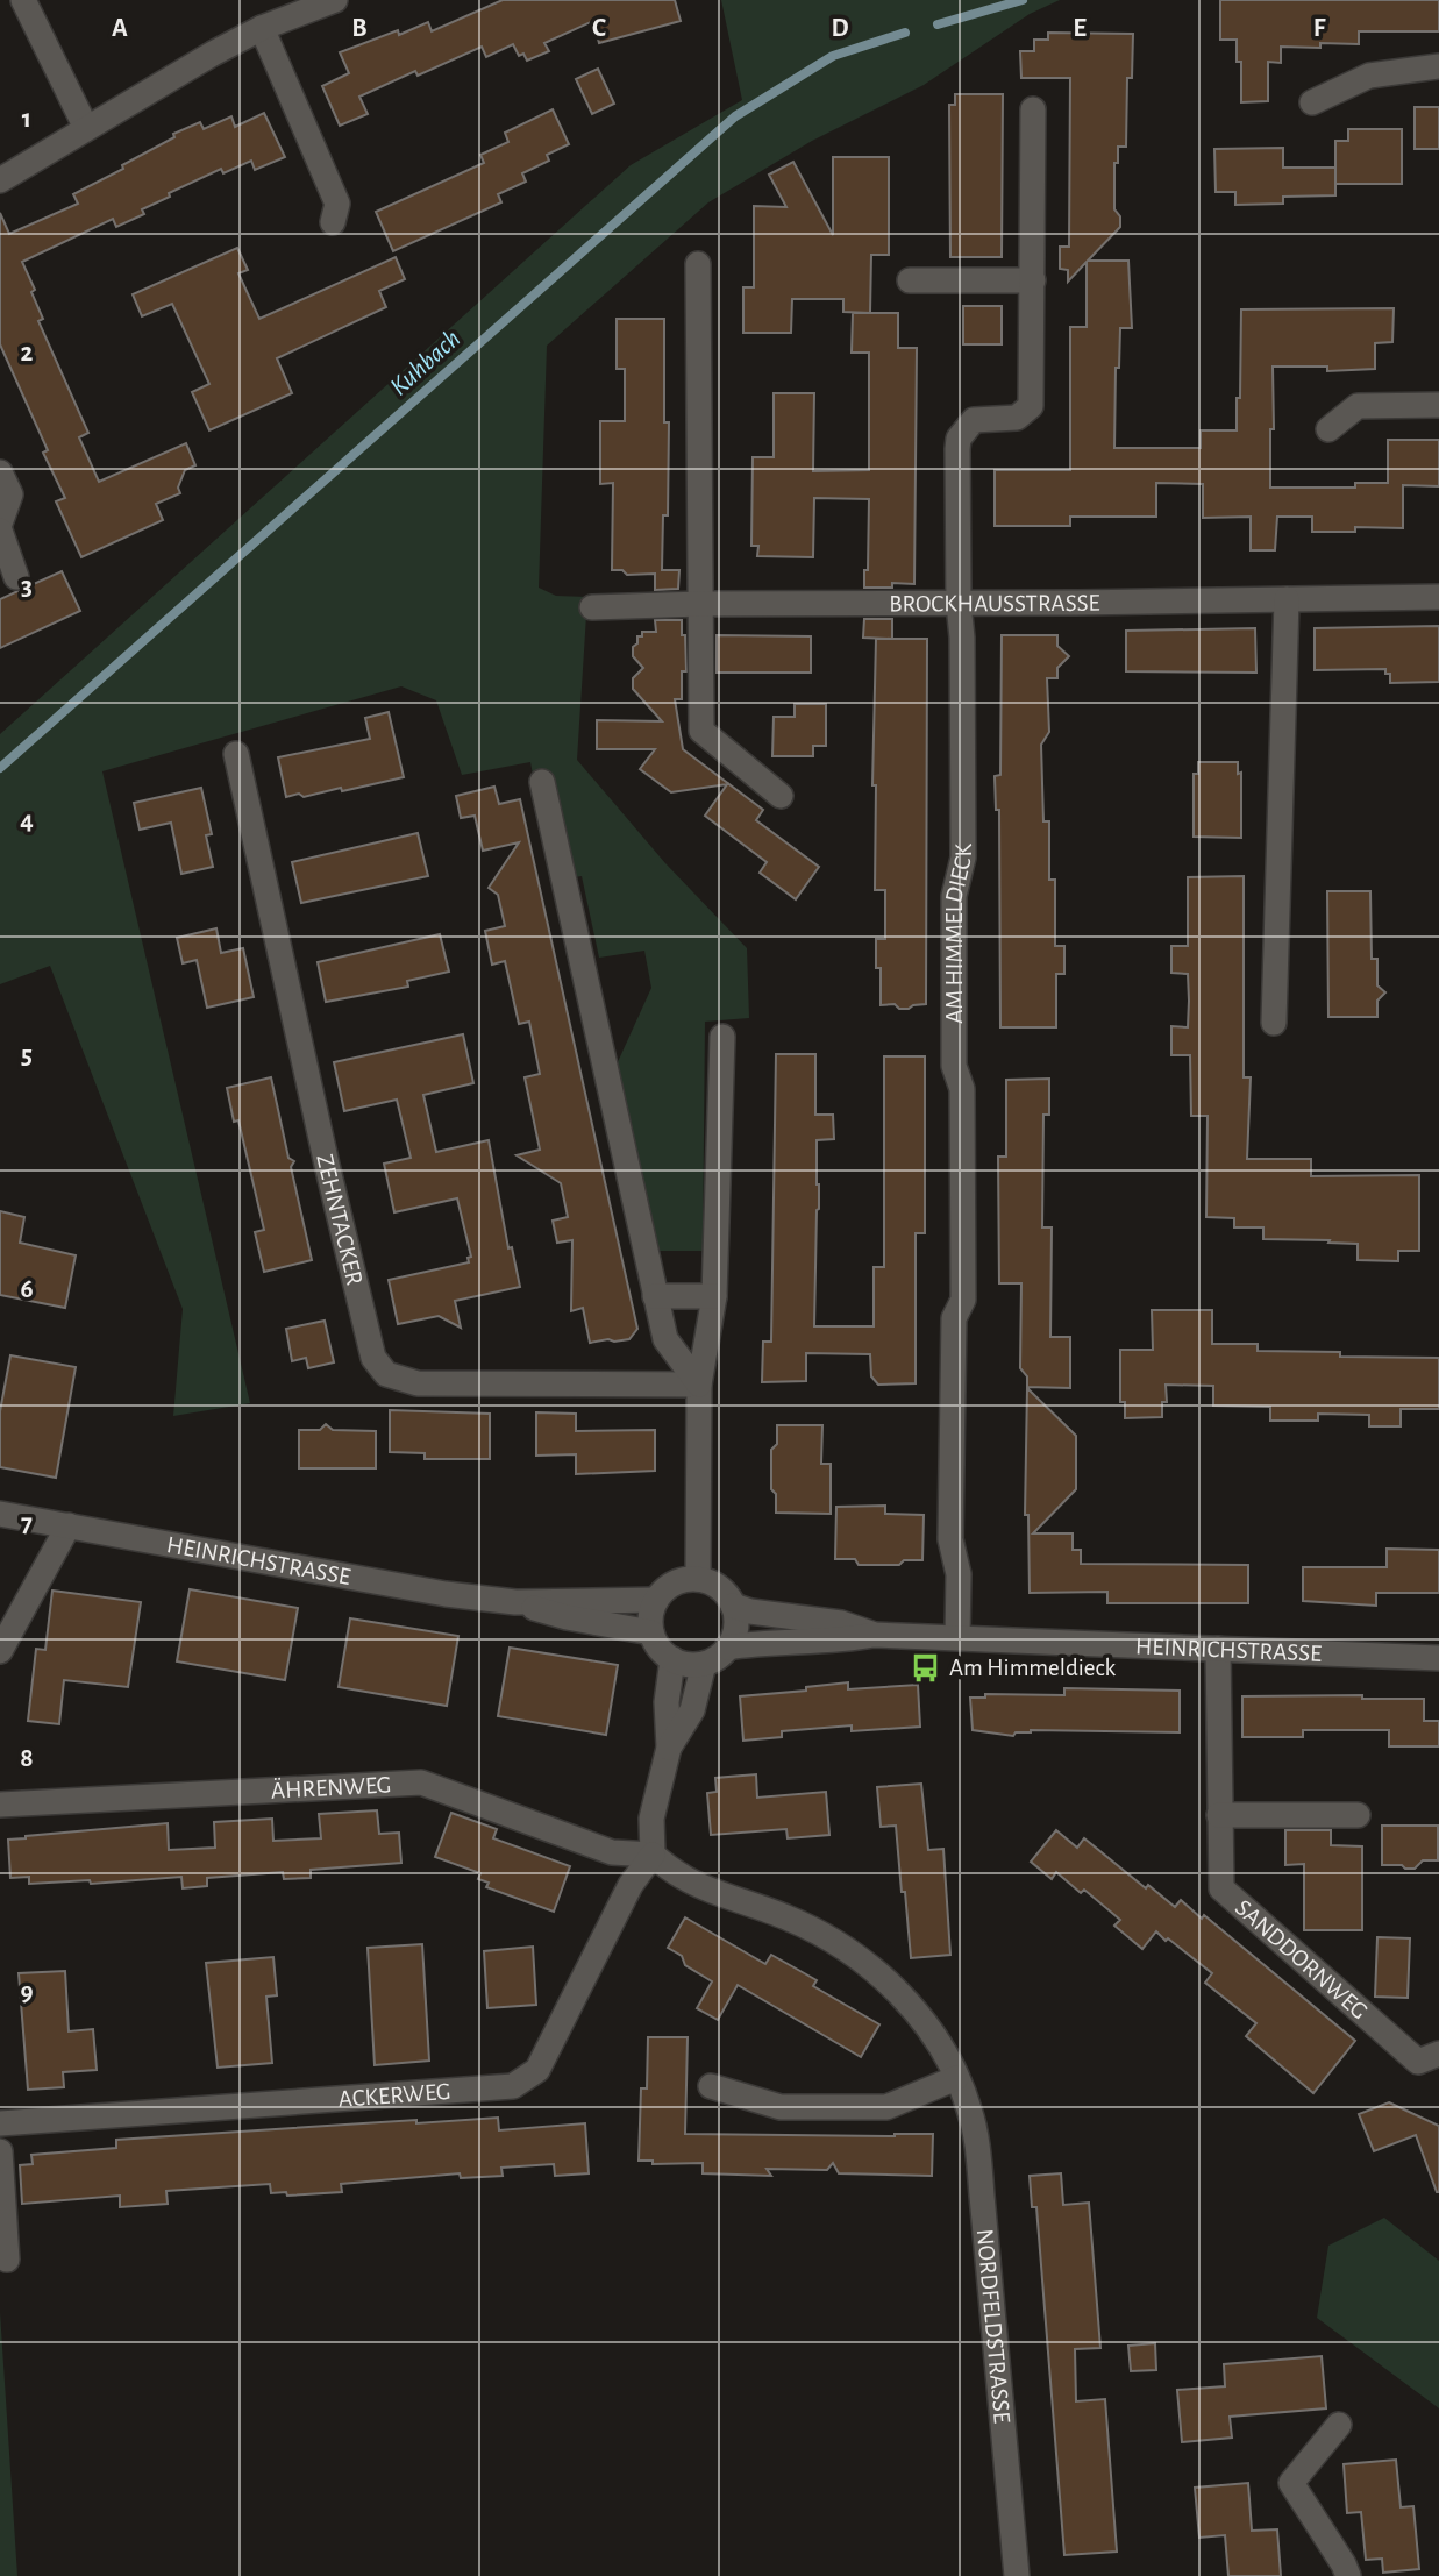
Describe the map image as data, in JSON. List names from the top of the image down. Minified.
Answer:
{"streets":{"street":["BROCKHAUSSTRASSE","AM HIMMELDIECK","ZEHNTACKER","HEINRICHSTRASSE","ÄHRENWEG","SANDDORNWEG","ACKERWEG","NORDFELDSTRASSE"]},"crossings":[["BROCKHAUSSTRASSE","AM HIMMELDIECK"],["AM HIMMELDIECK","HEINRICHSTRASSE"],["HEINRICHSTRASSE","SANDDORNWEG"],["ÄHRENWEG","ACKERWEG"],["ÄHRENWEG","NORDFELDSTRASSE"],["ACKERWEG","NORDFELDSTRASSE"]],"water":["Kuhbach"],"places":{"bus stop":["Am Himmeldieck"]},"grid":{"columns":["A","B","C","D","E","F"],"rows":["1","2","3","4","5","6","7","8","9"]}}
